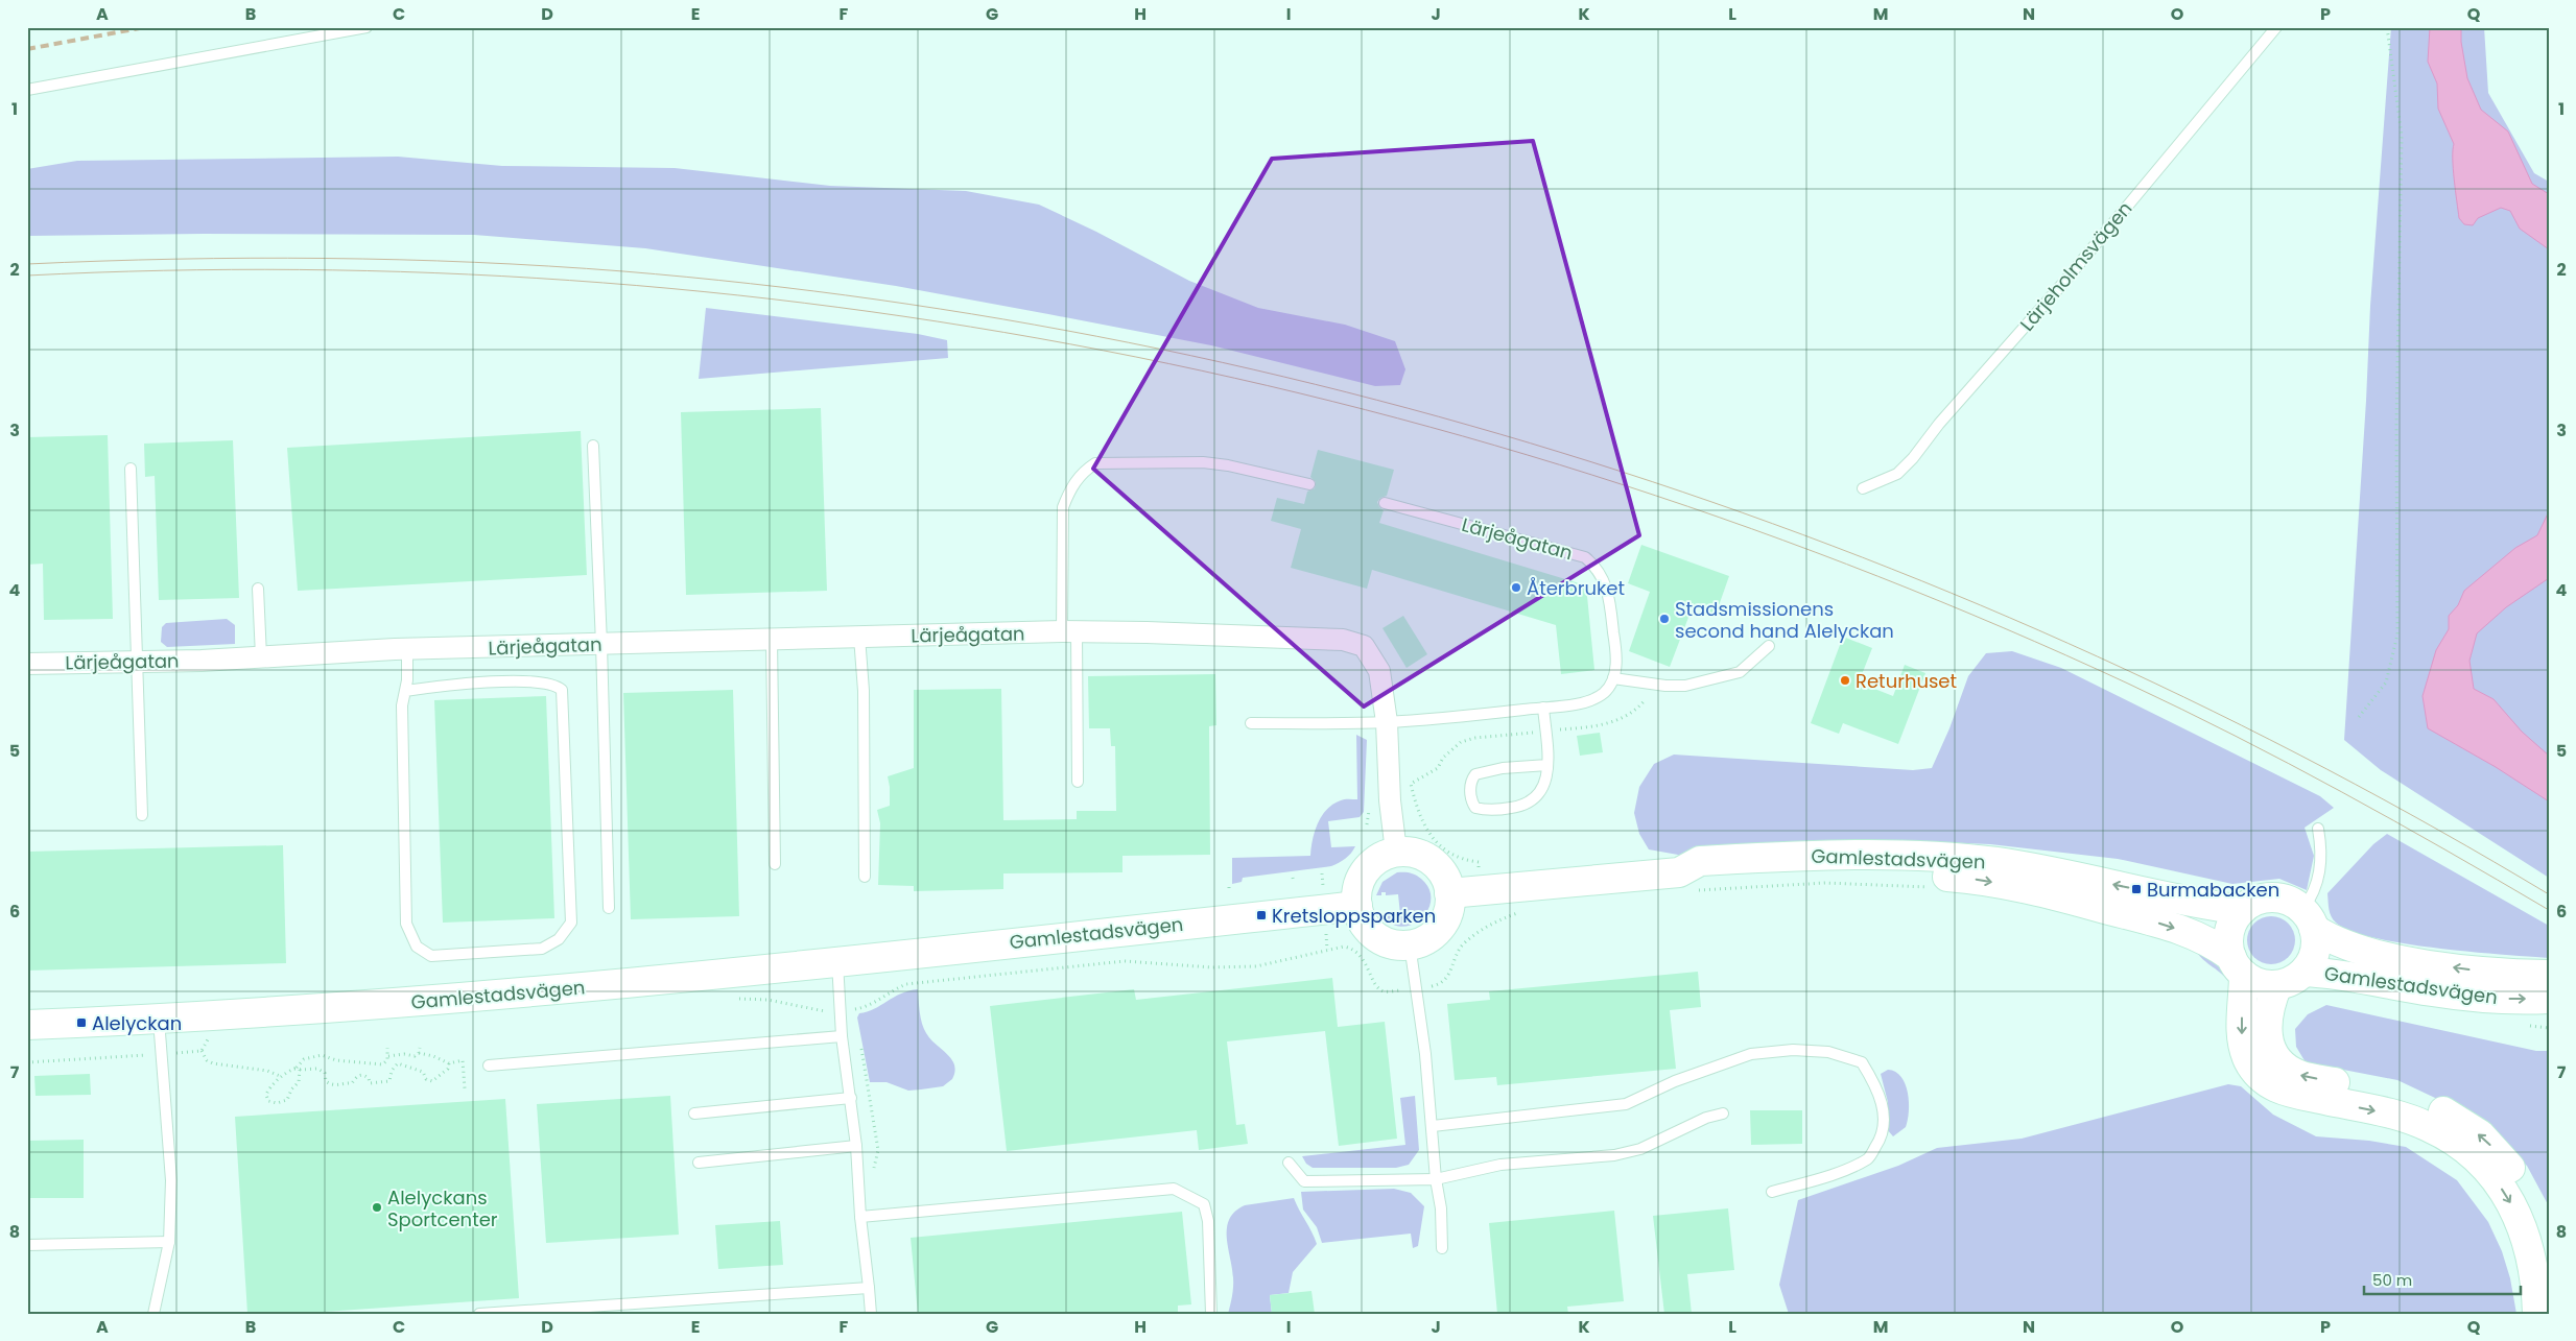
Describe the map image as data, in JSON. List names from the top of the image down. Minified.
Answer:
{"streets":{"street":["Lärjeågatan","Gamlestadsvägen"],"lane":["Lärjeholmsvägen"]},"crossings":[["Lärjeågatan","Gamlestadsvägen"]],"places":{"other":["Återbruket","Stadsmissionens second hand Alelyckan","Returhuset","Alelyckans Sportcenter"],"transit":["Burmabacken","Kretsloppsparken","Alelyckan"]},"scale_bar":"50 m","grid":{"columns":["A","B","C","D","E","F","G","H","I","J","K","L","M","N","O","P","Q"],"rows":["1","2","3","4","5","6","7","8"]}}
